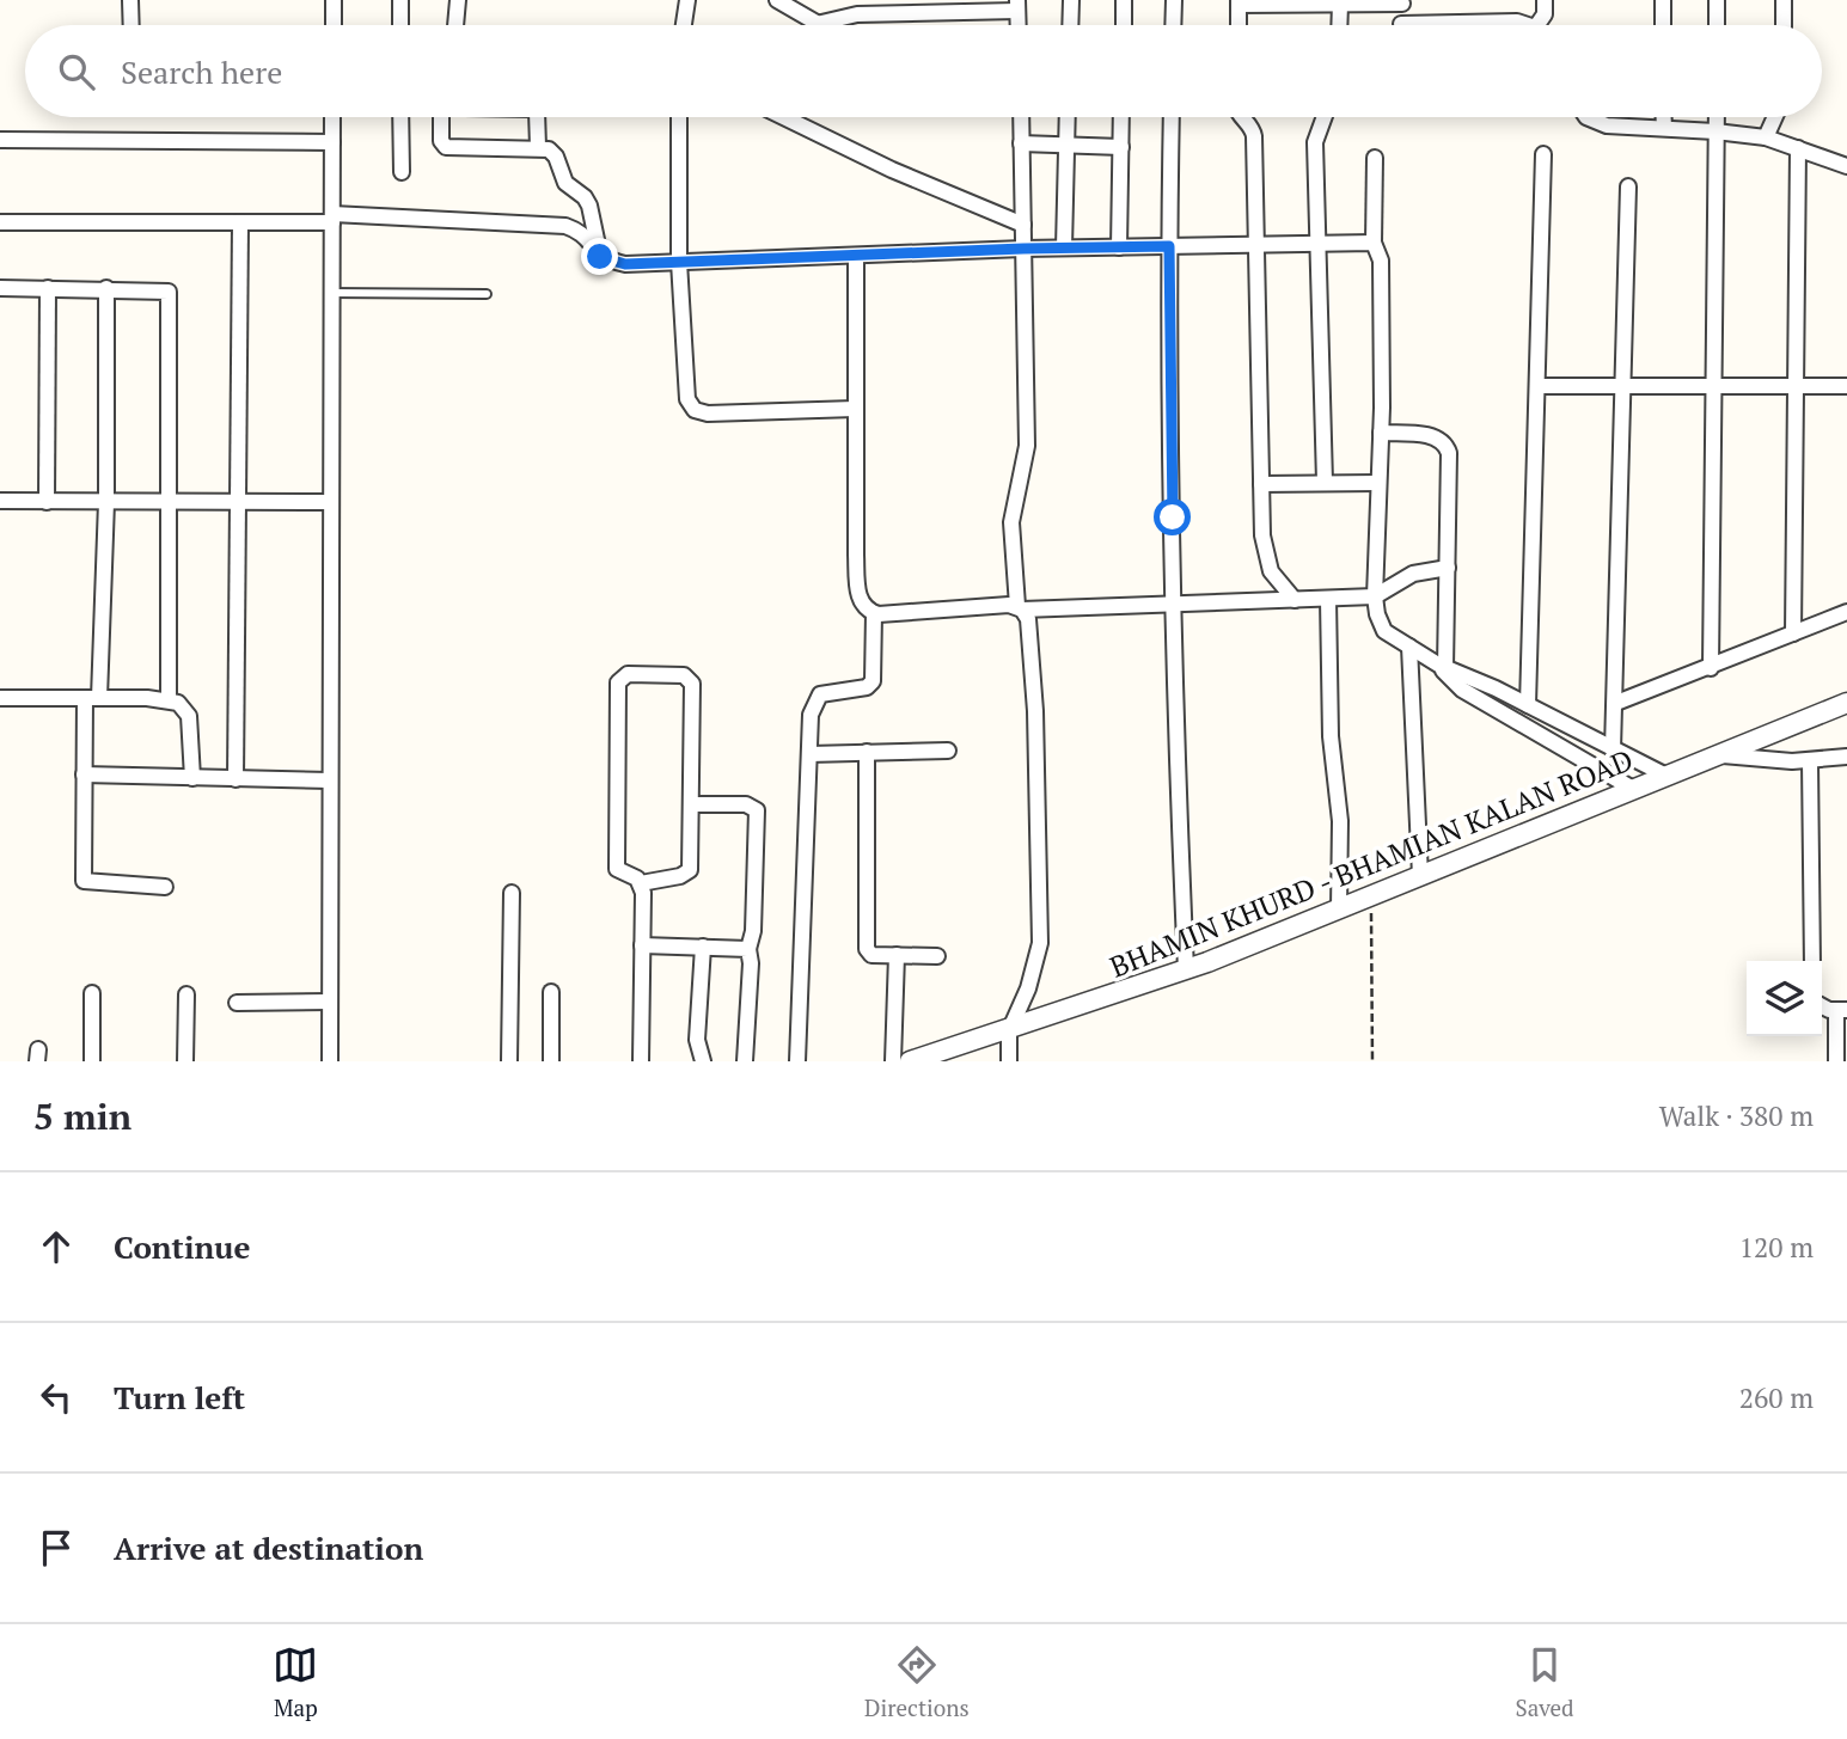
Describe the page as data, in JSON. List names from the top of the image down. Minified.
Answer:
{"streets":{"street":["BHAMIN KHURD - BHAMIAN KALAN ROAD"]},"page":{"search":"Search here","heading":["5 min","Walk · 380 m"],"list":[["Continue","120 m"],["Turn left","260 m"],"Arrive at destination"],"nav":["Map","Directions","Saved"]}}
